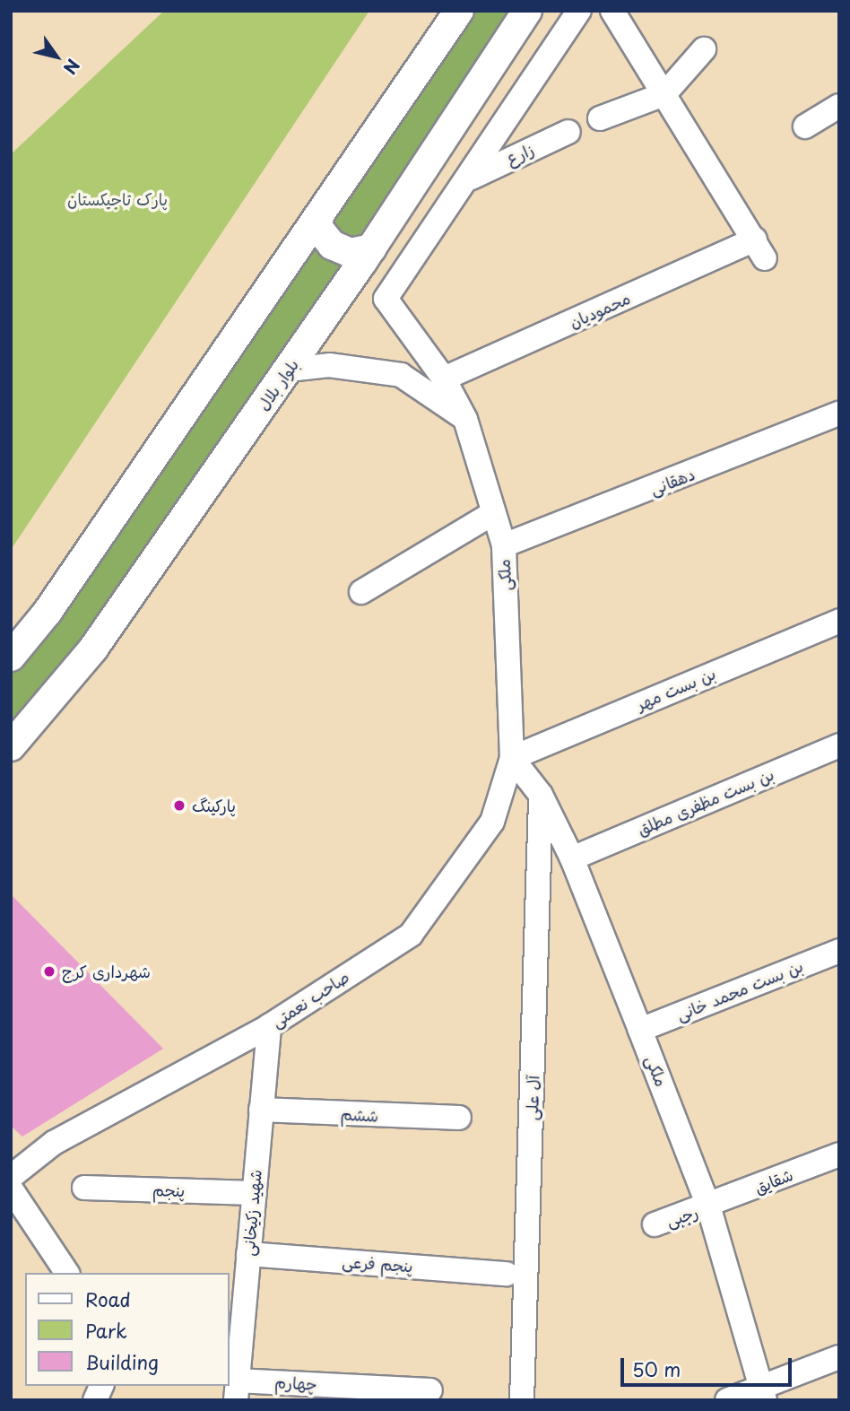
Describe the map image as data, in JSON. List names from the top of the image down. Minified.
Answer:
{"streets":{"main road":["بلوار بلال"],"street":["زارع","محمودیان","دهقانی","ملکی","بن بست مهر","بن بست مظفری مطلق","بن بست محمد خانی","صاحب نعمتی","آل علی","ششم","شقایق","پنجم","شهید زکیخانی","رجبی","پنجم فرعی","چهارم"]},"crossings":[["زارع","ملکی"],["محمودیان","ملکی"],["دهقانی","ملکی"],["ملکی","بن بست مهر"],["ملکی","بن بست مظفری مطلق"],["ملکی","بن بست محمد خانی"],["ملکی","صاحب نعمتی"],["ملکی","آل علی"],["ملکی","شقایق"],["ملکی","رجبی"],["بن بست مهر","صاحب نعمتی"],["صاحب نعمتی","شهید زکیخانی"],["ششم","شهید زکیخانی"],["شقایق","رجبی"],["پنجم","شهید زکیخانی"],["شهید زکیخانی","پنجم فرعی"],["شهید زکیخانی","چهارم"]],"parks":["پارک تاجیکستان"],"places":["پارکینگ","شهرداری کرج"],"legend":["Road","Park","Building"],"scale_bar":"50 m","north":"bottom right"}
